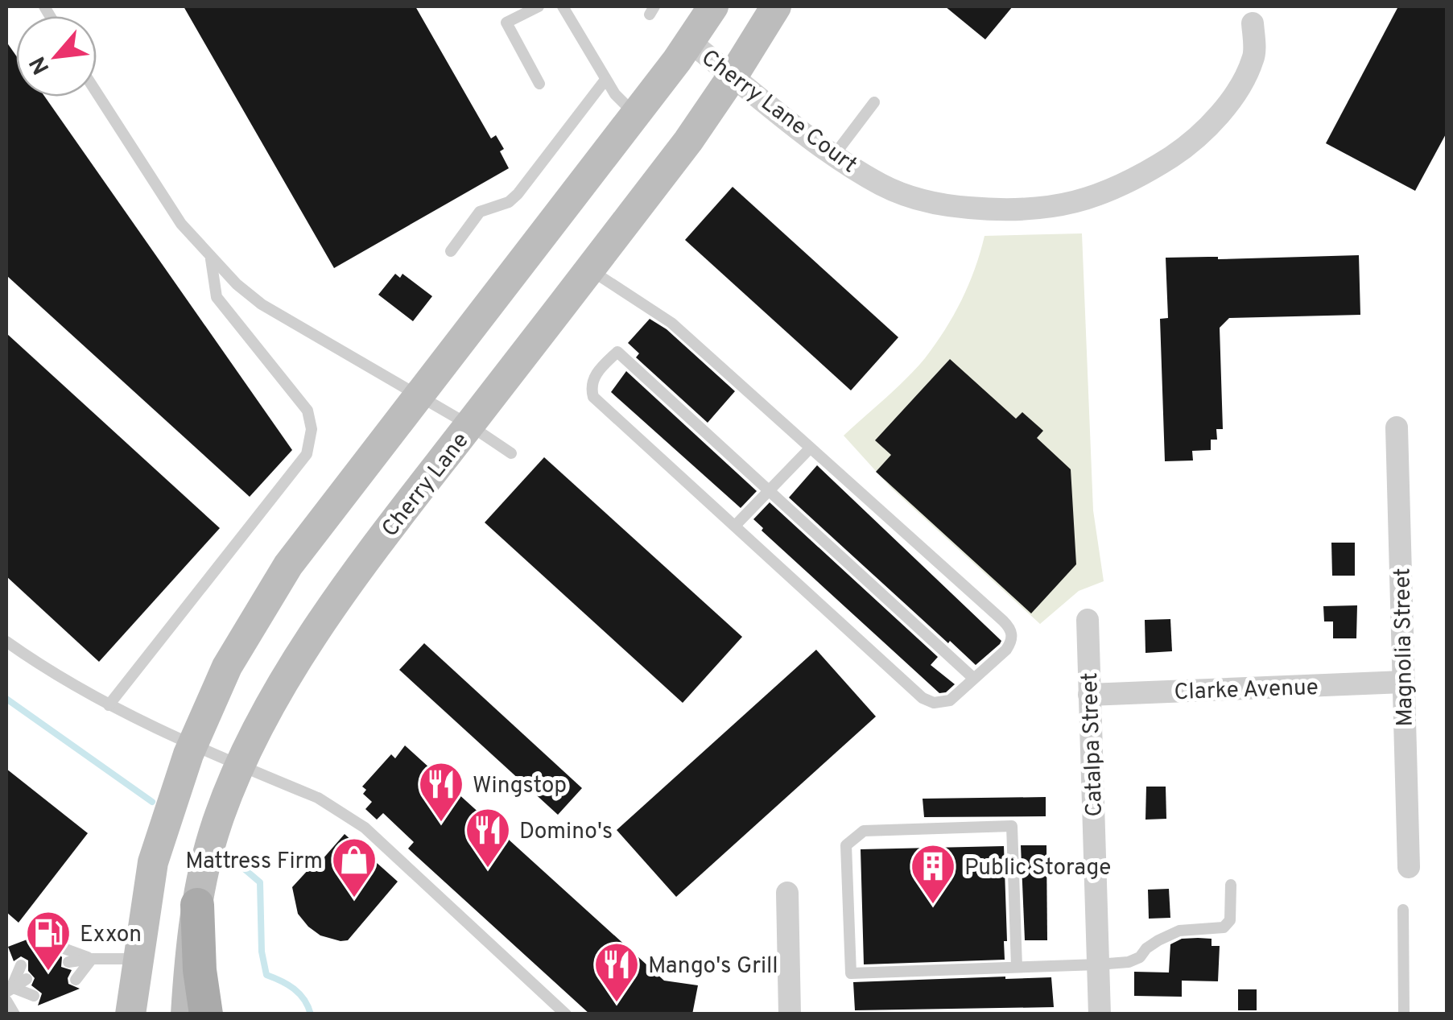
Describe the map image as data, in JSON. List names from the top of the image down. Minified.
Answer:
{"streets":{"main road":["Cherry Lane"],"street":["Cherry Lane Court","Magnolia Street","Clarke Avenue","Catalpa Street"]},"crossings":[["Cherry Lane Court","Cherry Lane"],["Magnolia Street","Clarke Avenue"],["Clarke Avenue","Catalpa Street"]],"places":{"restaurant":["Wingstop","Domino's","Mango's Grill"],"shop":["Mattress Firm"],"building":["Public Storage"],"fuel station":["Exxon"]},"north":"bottom left"}
